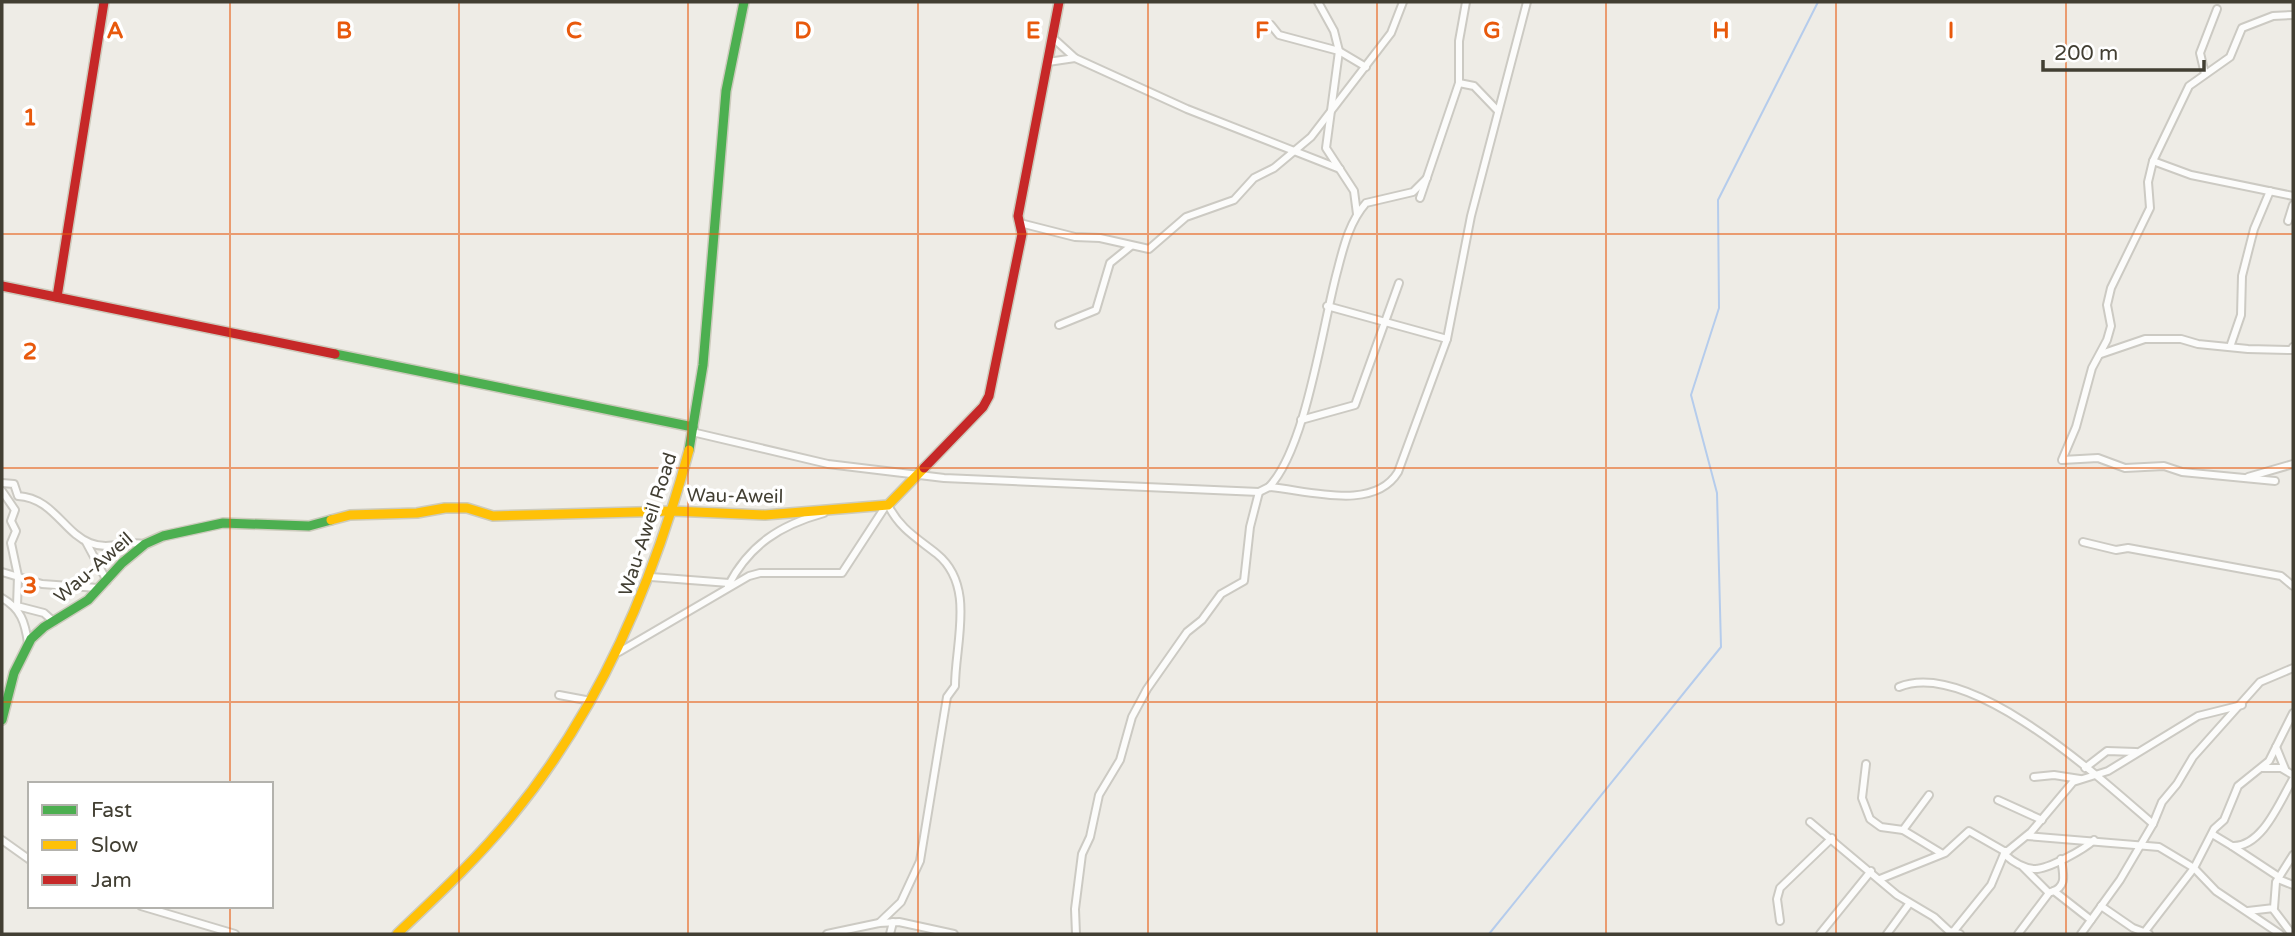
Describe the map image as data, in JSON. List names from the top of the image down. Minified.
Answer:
{"streets":{"street":["Wau-Aweil","Wau-Aweil Road"]},"crossings":[["Wau-Aweil","Wau-Aweil Road"]],"legend":["Fast","Slow","Jam"],"scale_bar":"200 m","grid":{"columns":["A","B","C","D","E","F","G","H","I"],"rows":["1","2","3"]}}
